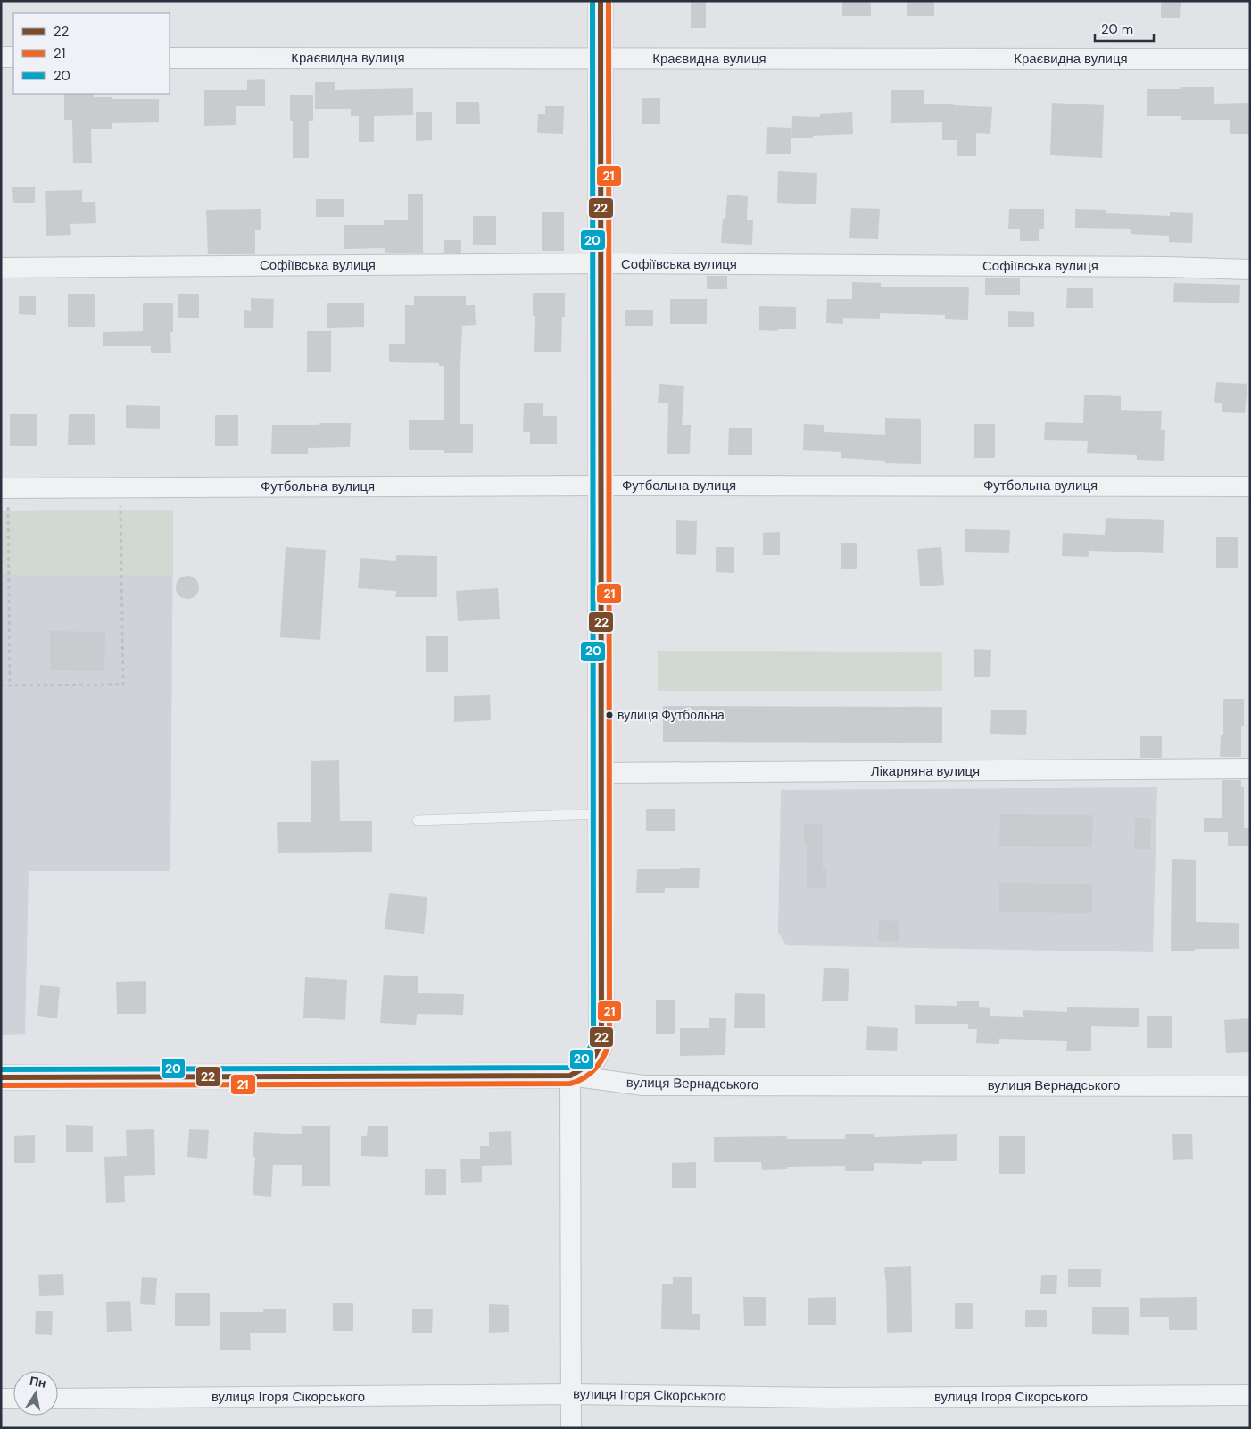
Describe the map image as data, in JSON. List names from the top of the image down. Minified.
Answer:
{"streets":{"street":["Краєвидна вулиця","Софіївська вулиця","Футбольна вулиця","Лікарняна вулиця","вулиця Вернадського","вулиця Ігоря Сікорського"]},"places":["вулиця Футбольна"],"lines":["transit line 22","transit line 21","transit line 20"],"legend":["22","21","20"],"scale_bar":"20 m","north":"top"}
